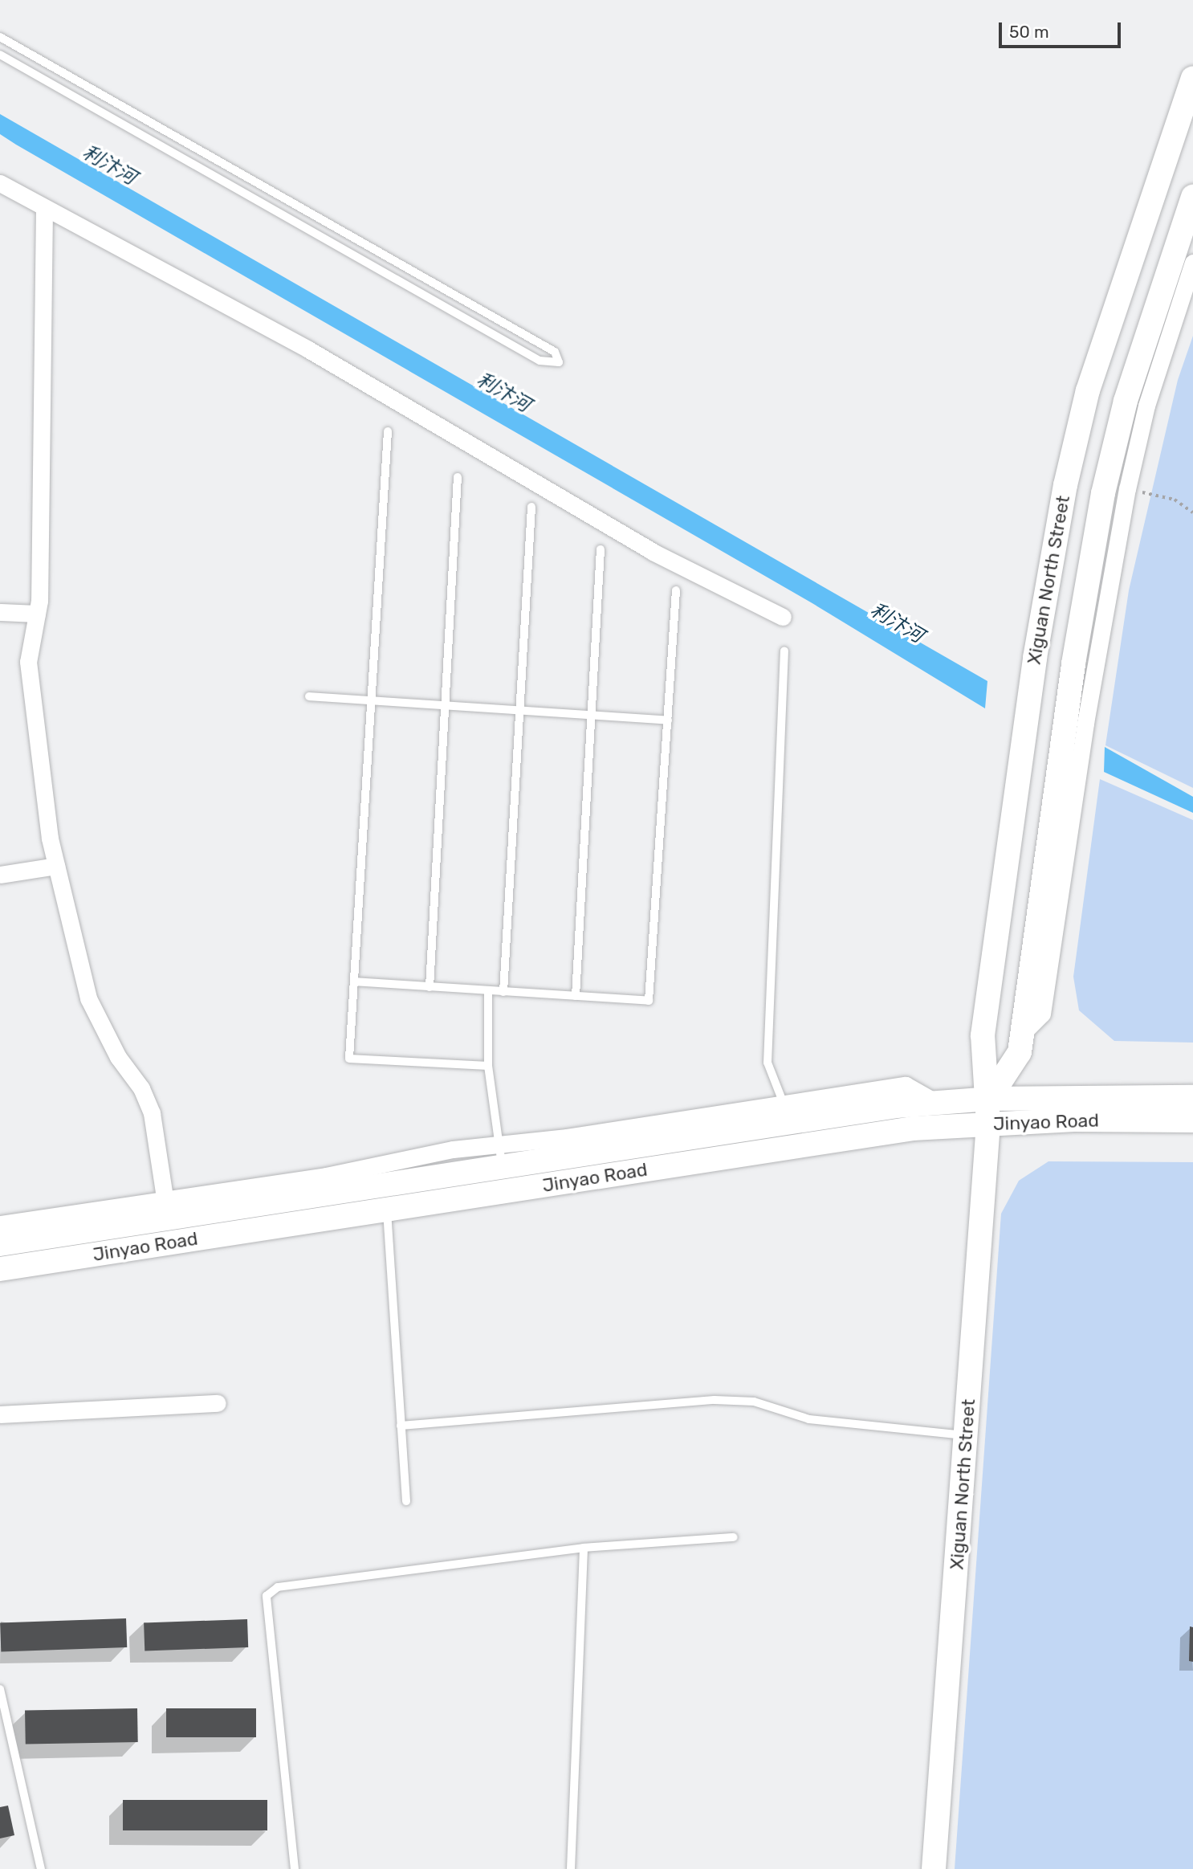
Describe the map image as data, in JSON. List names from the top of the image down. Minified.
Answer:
{"streets":{"street":["Xiguan North Street","Jinyao Road"]},"crossings":[["Xiguan North Street","Jinyao Road"]],"water":["利汴河"],"scale_bar":"50 m"}
